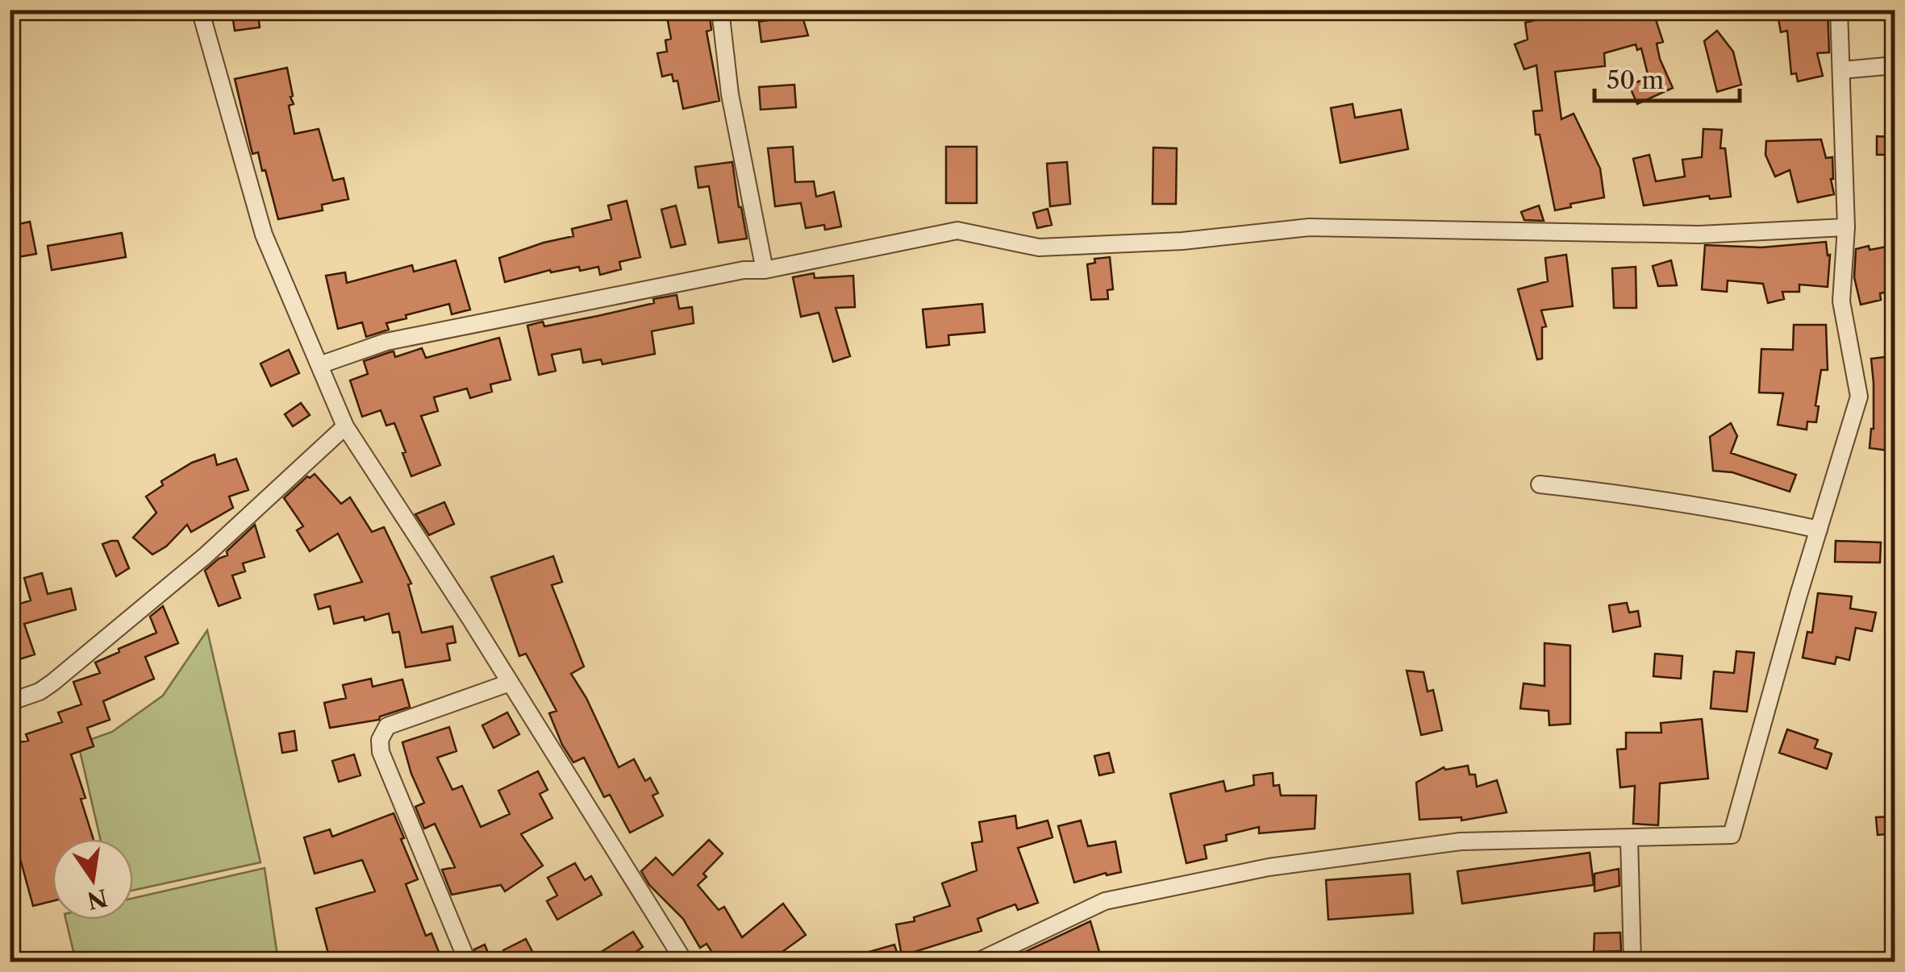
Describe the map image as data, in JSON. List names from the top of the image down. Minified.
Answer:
{"scale_bar":"50 m","north":"bottom"}
